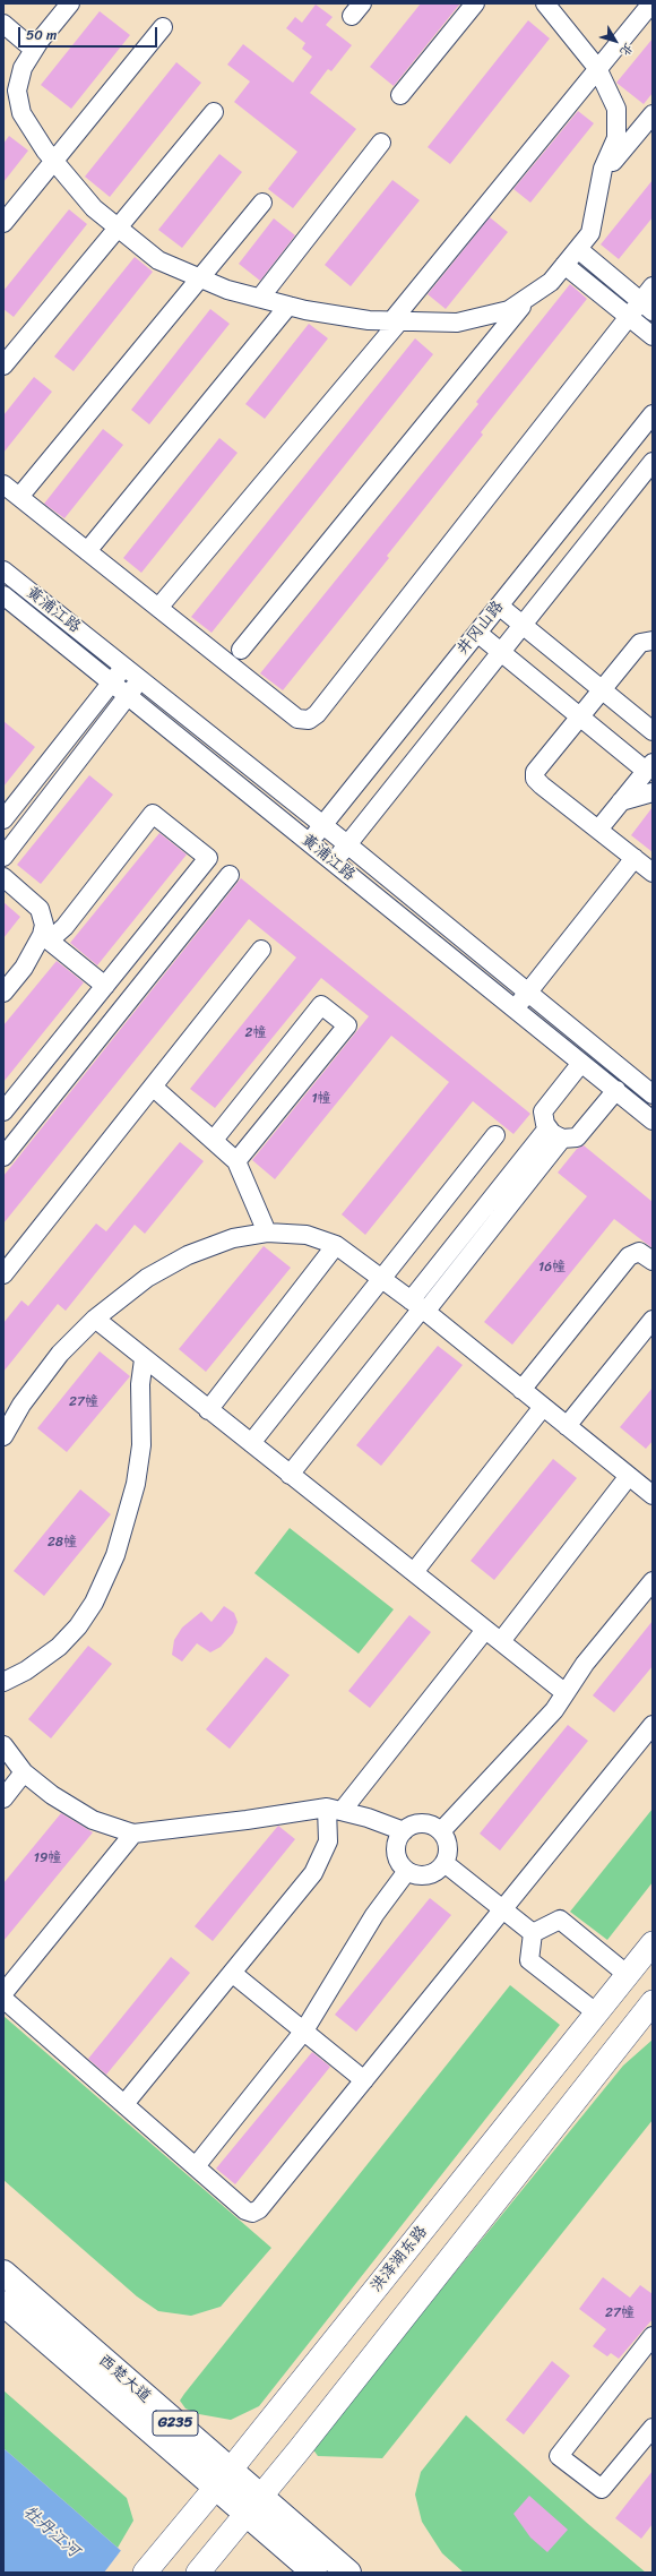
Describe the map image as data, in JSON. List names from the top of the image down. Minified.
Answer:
{"streets":{"highway":["西楚大道","G235"],"main road":["洪泽湖东路"],"street":["黄浦江路","井冈山路"]},"crossings":[["黄浦江路","井冈山路"],["洪泽湖东路","西楚大道"]],"water":["牡丹江河"],"house_numbers":["2幢","1幢","16幢","27幢","28幢","19幢","27幢"],"scale_bar":"50 m","north":"bottom right"}
